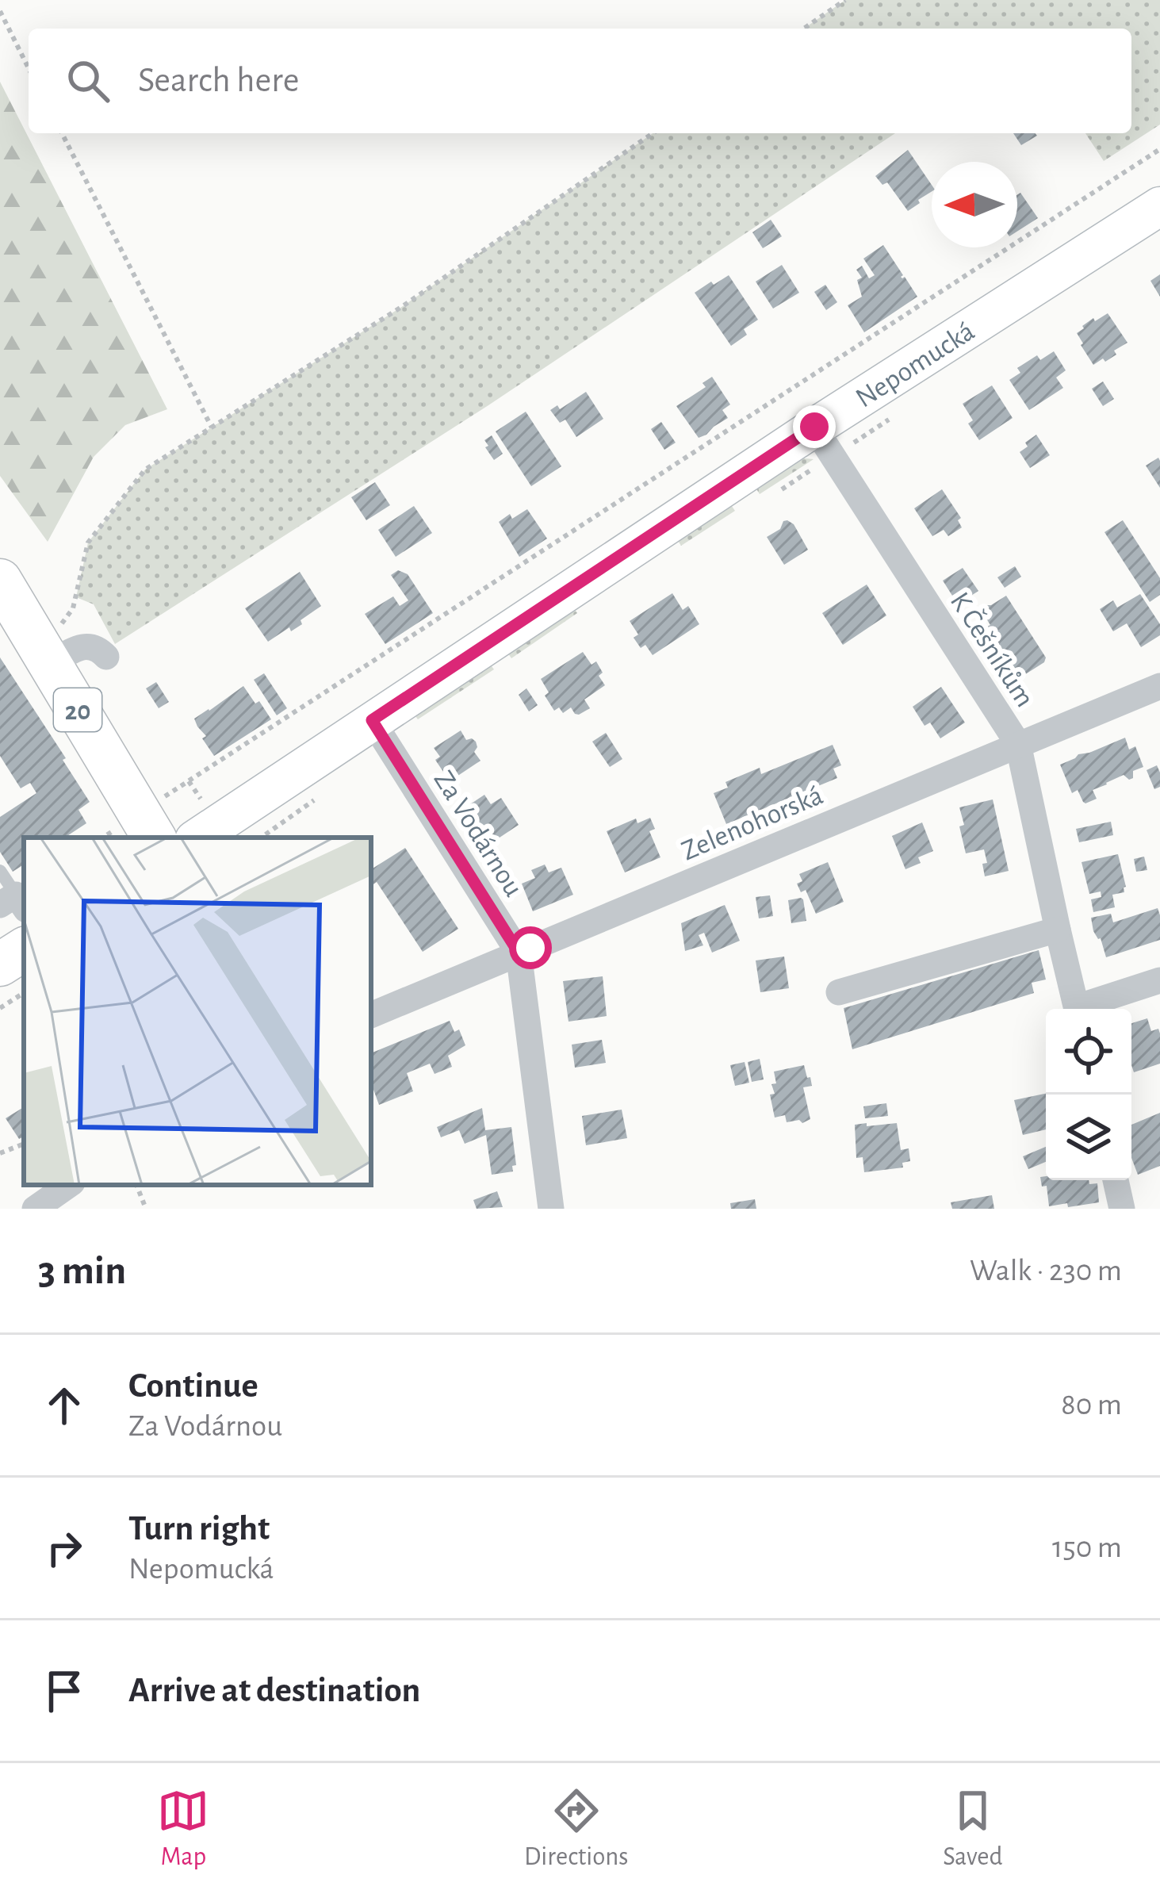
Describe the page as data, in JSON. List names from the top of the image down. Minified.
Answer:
{"streets":{"main road":["20"],"street":["Nepomucká","K Češníkům","Zelenohorská","Za Vodárnou"]},"crossings":[["Nepomucká","K Češníkům"],["Nepomucká","Za Vodárnou"],["K Češníkům","Zelenohorská"],["Zelenohorská","Za Vodárnou"]],"north":"left","page":{"search":"Search here","heading":["3 min","Walk · 230 m"],"list":[["Continue","Za Vodárnou","80 m"],["Turn right","Nepomucká","150 m"],"Arrive at destination"],"nav":["Map","Directions","Saved"]}}
